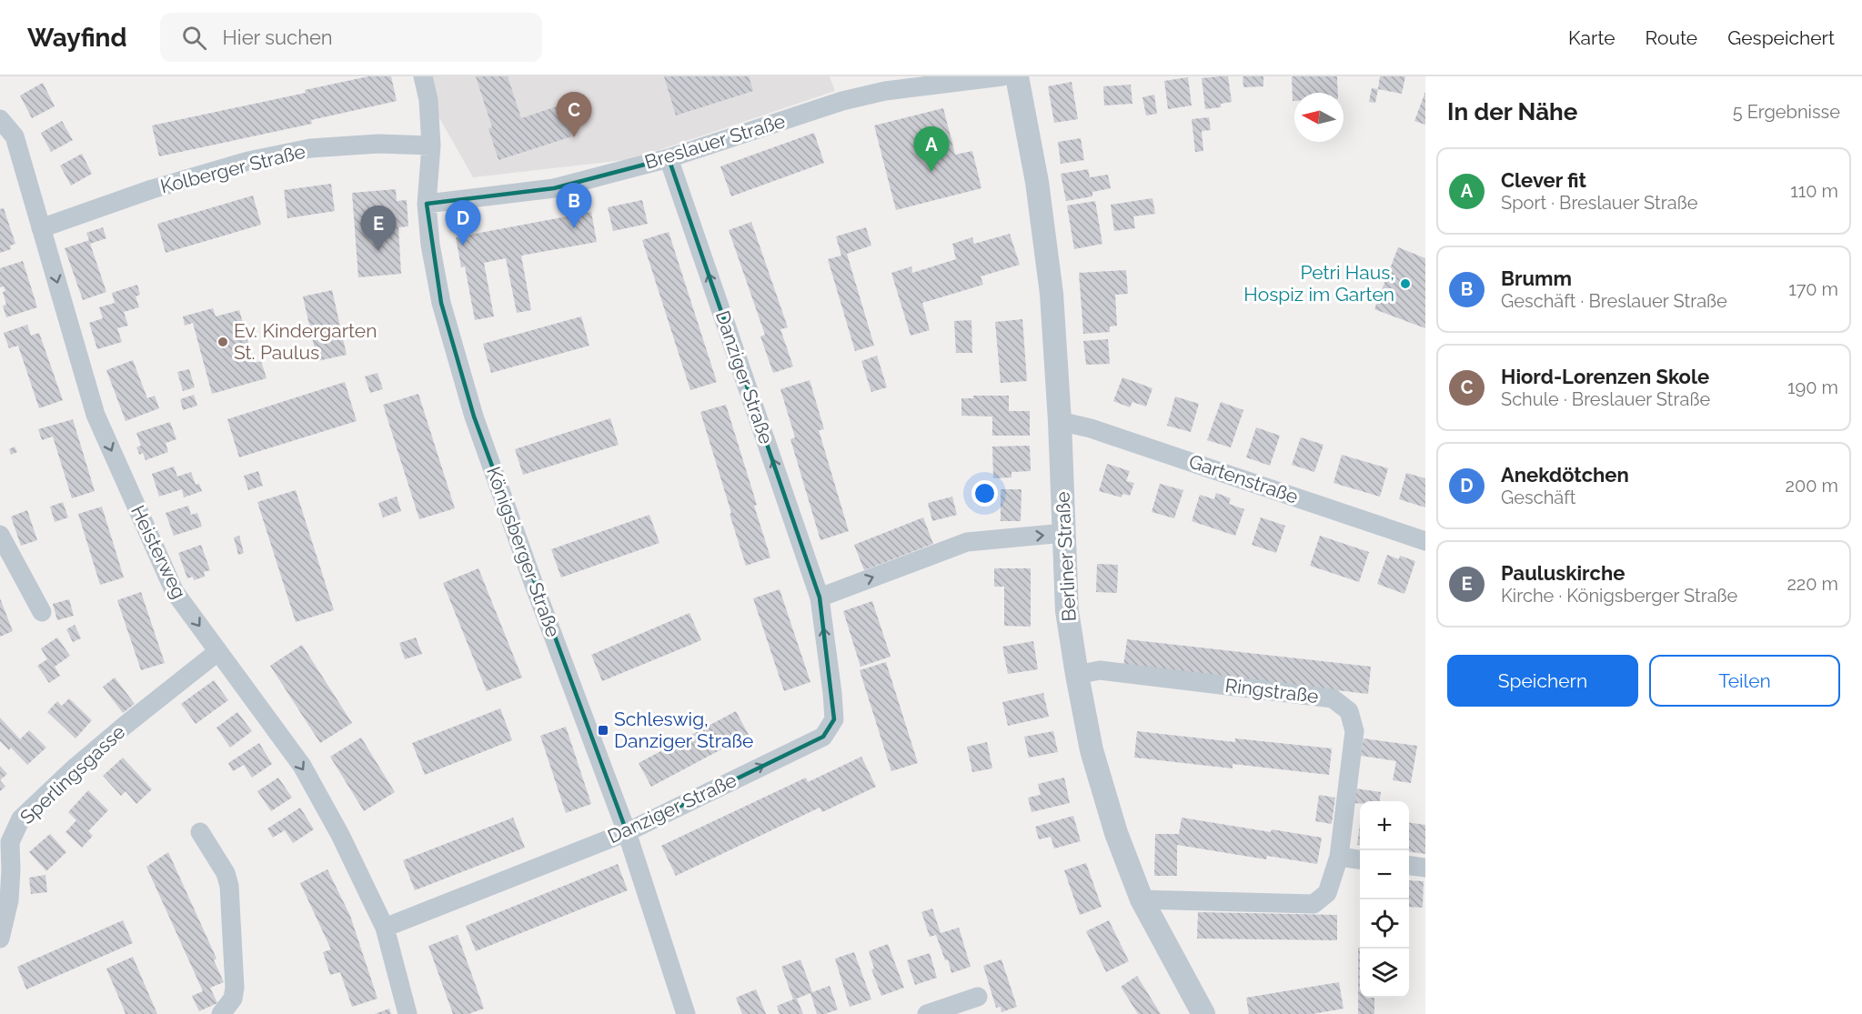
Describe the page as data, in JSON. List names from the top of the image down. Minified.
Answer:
{"streets":{"street":["Breslauer Straße","Kolberger Straße","Danziger Straße","Gartenstraße","Heisterweg","Königsberger Straße","Berliner Straße","Ringstraße","Sperlingsgasse"]},"crossings":[["Breslauer Straße","Danziger Straße"],["Breslauer Straße","Königsberger Straße"],["Kolberger Straße","Heisterweg"],["Kolberger Straße","Königsberger Straße"],["Danziger Straße","Heisterweg"],["Danziger Straße","Königsberger Straße"],["Gartenstraße","Berliner Straße"],["Heisterweg","Sperlingsgasse"],["Berliner Straße","Ringstraße"]],"one_way":["Danziger Straße","Heisterweg"],"places":{"other":["Petri Haus, Hospiz im Garten","Ev. Kindergarten St. Paulus"],"transit":["Schleswig, Danziger Straße"]},"north":"left","page":{"header":"Wayfind","search":"Hier suchen","nav":["Karte","Route","Gespeichert"],"heading":["In der Nähe","5 Ergebnisse"],"pins":["C","A","B","D","E"],"list":[{"mark":"A","name":"Clever fit","note":"Sport · Breslauer Straße","value":"110 m"},{"mark":"B","name":"Brumm","note":"Geschäft · Breslauer Straße","value":"170 m"},{"mark":"C","name":"Hiord-Lorenzen Skole","note":"Schule · Breslauer Straße","value":"190 m"},{"mark":"D","name":"Anekdötchen","note":"Geschäft","value":"200 m"},{"mark":"E","name":"Pauluskirche","note":"Kirche · Königsberger Straße","value":"220 m"}],"buttons":["Speichern","Teilen"],"map_buttons":["+","−"]}}
